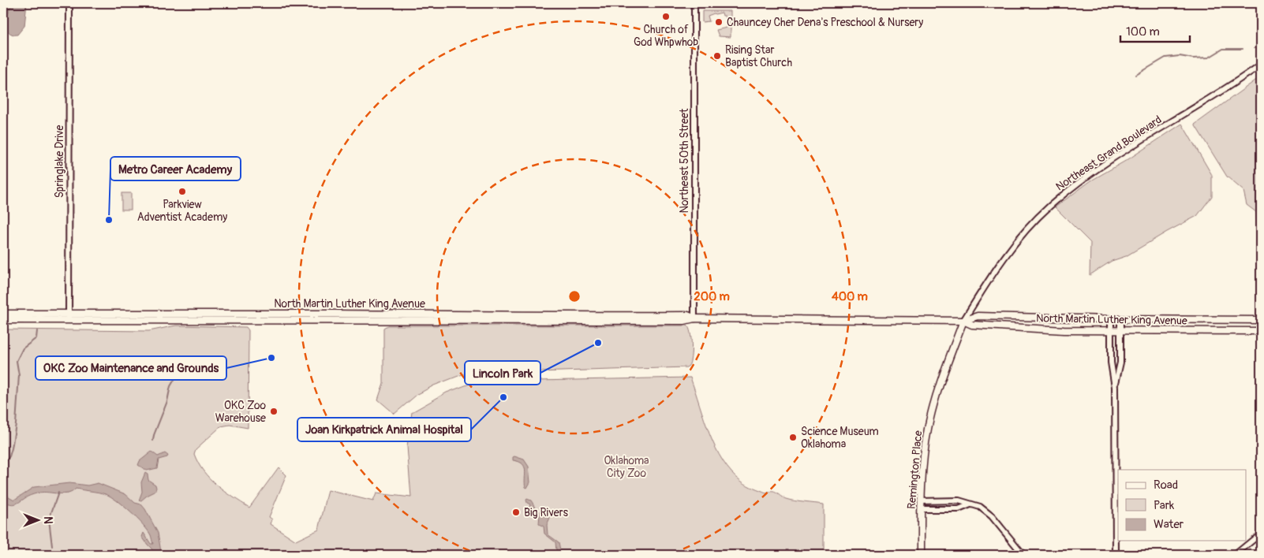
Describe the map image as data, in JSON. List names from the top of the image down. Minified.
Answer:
{"streets":{"main road":["North Martin Luther King Avenue","Remington Place"],"street":["Northeast Grand Boulevard","Northeast 50th Street","Springlake Drive"]},"crossings":[["Northeast Grand Boulevard","North Martin Luther King Avenue"],["Northeast Grand Boulevard","Remington Place"],["Northeast 50th Street","North Martin Luther King Avenue"],["Springlake Drive","North Martin Luther King Avenue"],["North Martin Luther King Avenue","Remington Place"]],"parks":["Oklahoma City Zoo"],"places":["Church of God Whpwhob","Chauncey Cher Dena's Preschool & Nursery","Rising Star Baptist Church","Parkview Adventist Academy","Metro Career Academy","Lincoln Park","OKC Zoo Maintenance and Grounds","Joan Kirkpatrick Animal Hospital","OKC Zoo Warehouse","Science Museum Oklahoma","Big Rivers"],"legend":["Road","Park","Water"],"scale_bar":"100 m","north":"right","rings":["200 m","400 m"]}
